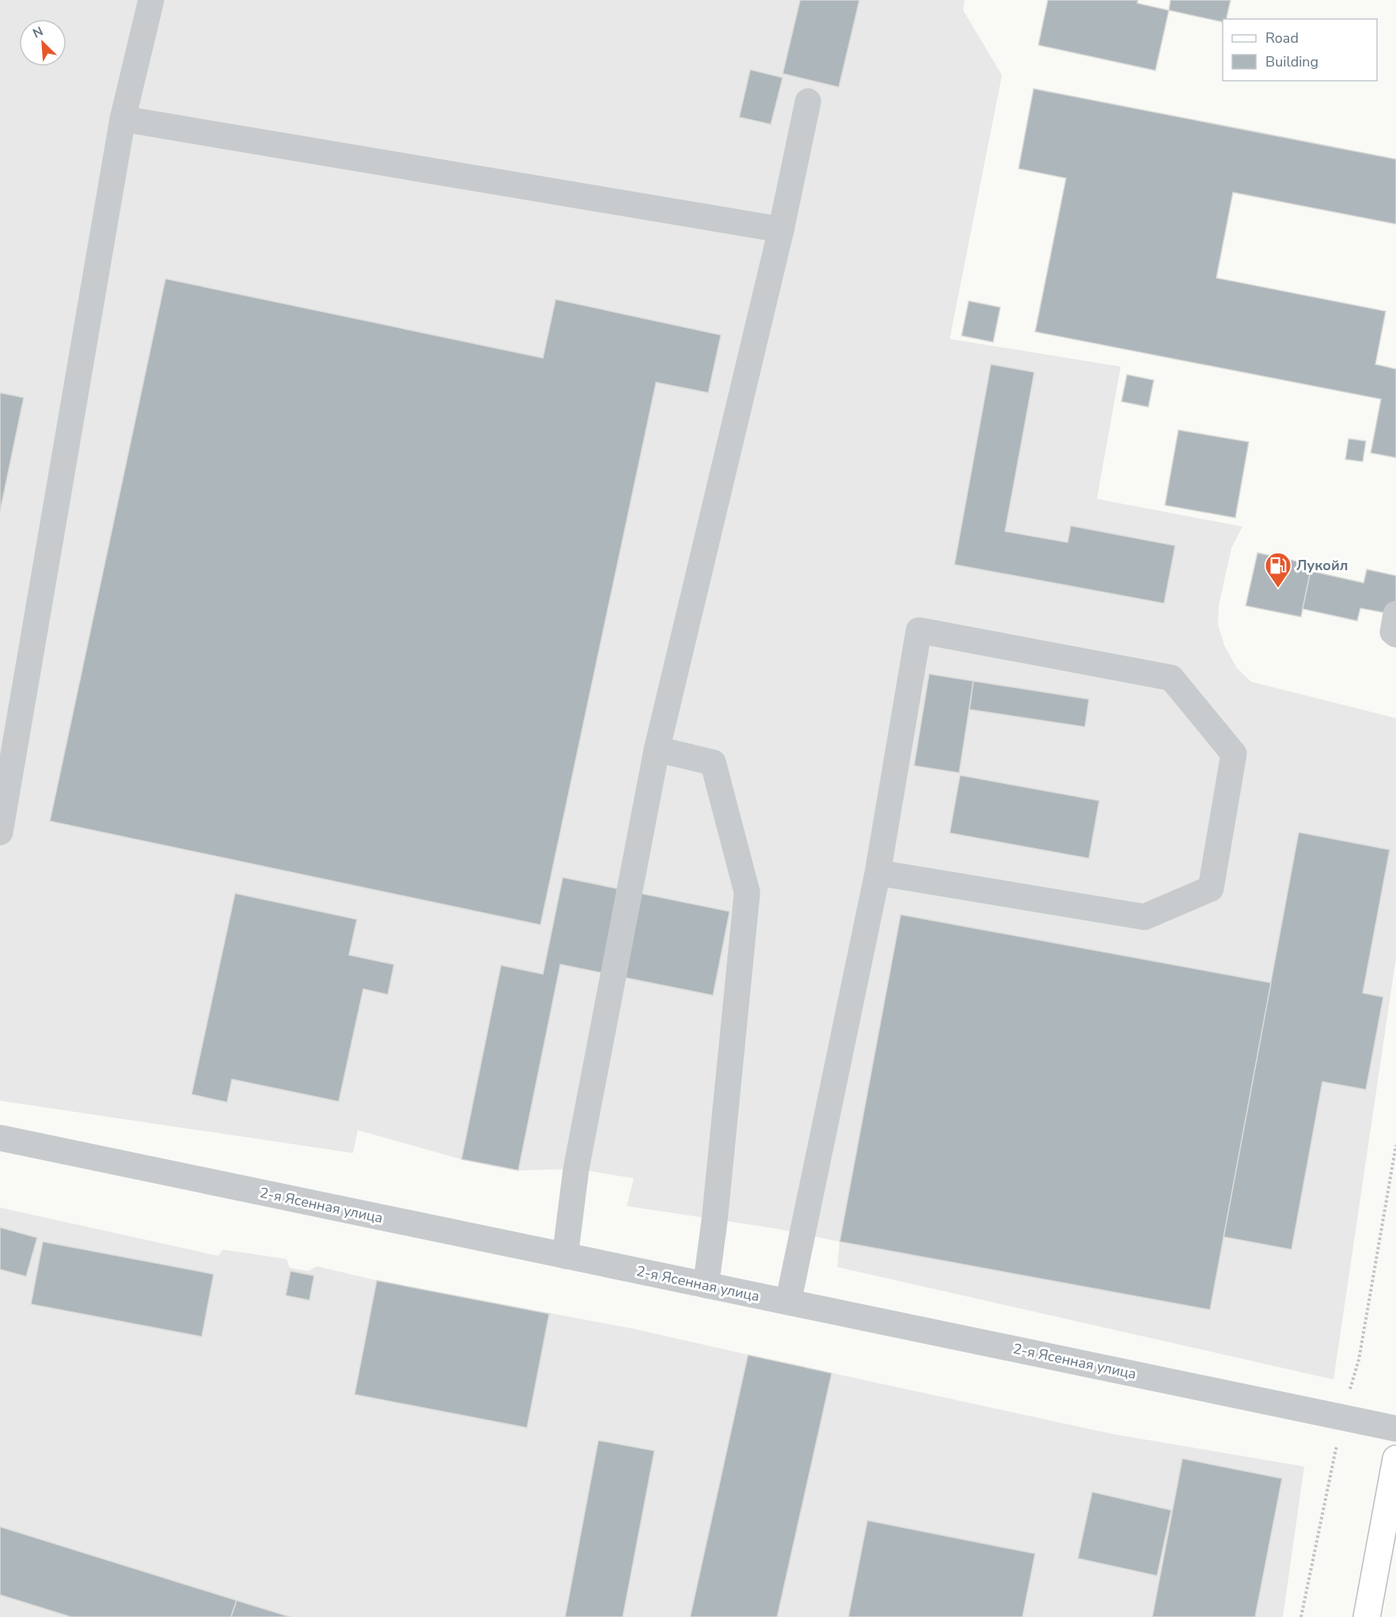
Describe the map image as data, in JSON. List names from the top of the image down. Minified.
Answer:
{"streets":{"street":["2-я Ясенная улица"]},"places":{"fuel station":["Лукойл"]},"legend":["Road","Building"],"north":"top left"}
